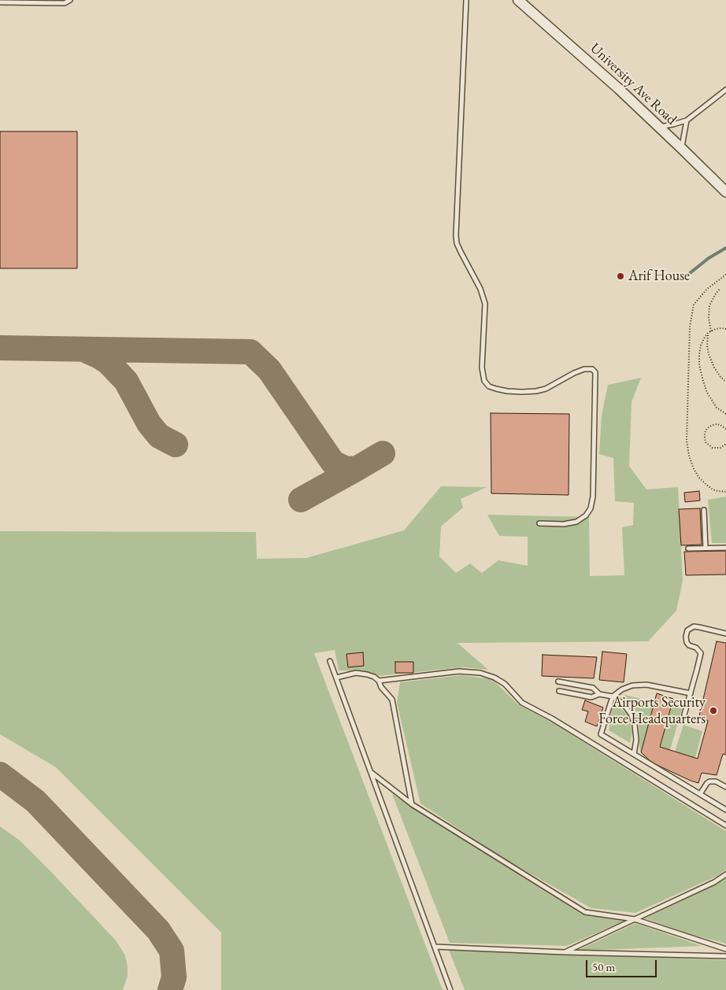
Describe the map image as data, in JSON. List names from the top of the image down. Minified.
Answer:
{"streets":{"street":["University Ave Road"]},"places":["Arif House","Airports Security Force Headquarters"],"scale_bar":"50 m"}
